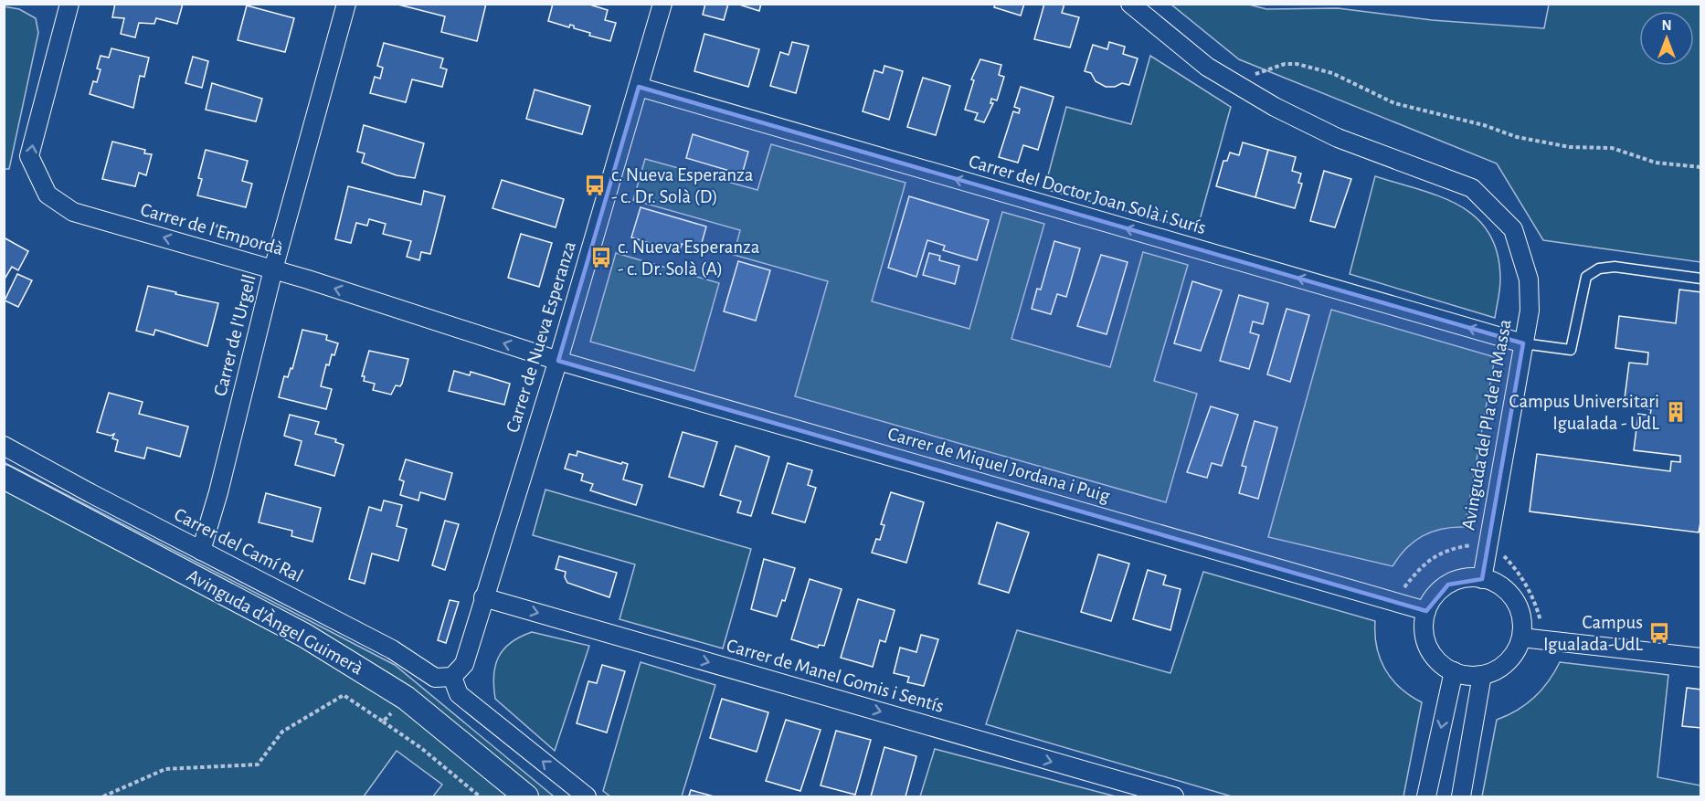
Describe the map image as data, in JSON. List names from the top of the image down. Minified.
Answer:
{"streets":{"street":["Carrer del Doctor Joan Solà i Surís","Carrer de l'Empordà","Carrer de l'Urgell","Carrer de Nueva Esperanza","Avinguda del Pla de la Massa","Carrer de Miquel Jordana i Puig","Carrer del Camí Ral","Avinguda d'Àngel Guimerà","Carrer de Manel Gomis i Sentís"]},"crossings":[["Carrer del Doctor Joan Solà i Surís","Carrer de Nueva Esperanza"],["Carrer del Doctor Joan Solà i Surís","Avinguda del Pla de la Massa"],["Carrer de l'Empordà","Carrer de l'Urgell"],["Carrer de l'Empordà","Carrer de Nueva Esperanza"],["Carrer de l'Empordà","Carrer de Miquel Jordana i Puig"],["Carrer de l'Urgell","Carrer del Camí Ral"],["Carrer de Nueva Esperanza","Carrer de Miquel Jordana i Puig"],["Carrer de Nueva Esperanza","Carrer del Camí Ral"],["Carrer de Nueva Esperanza","Carrer de Manel Gomis i Sentís"],["Avinguda del Pla de la Massa","Carrer de Miquel Jordana i Puig"]],"one_way":["Carrer del Doctor Joan Solà i Surís","Carrer de l'Empordà","Carrer de Manel Gomis i Sentís"],"places":{"bus stop":["c. Nueva Esperanza - c. Dr. Solà (D)","c. Nueva Esperanza - c. Dr. Solà (A)","Campus Igualada-UdL"],"building":["Campus Universitari Igualada - UdL"]},"north":"top"}
